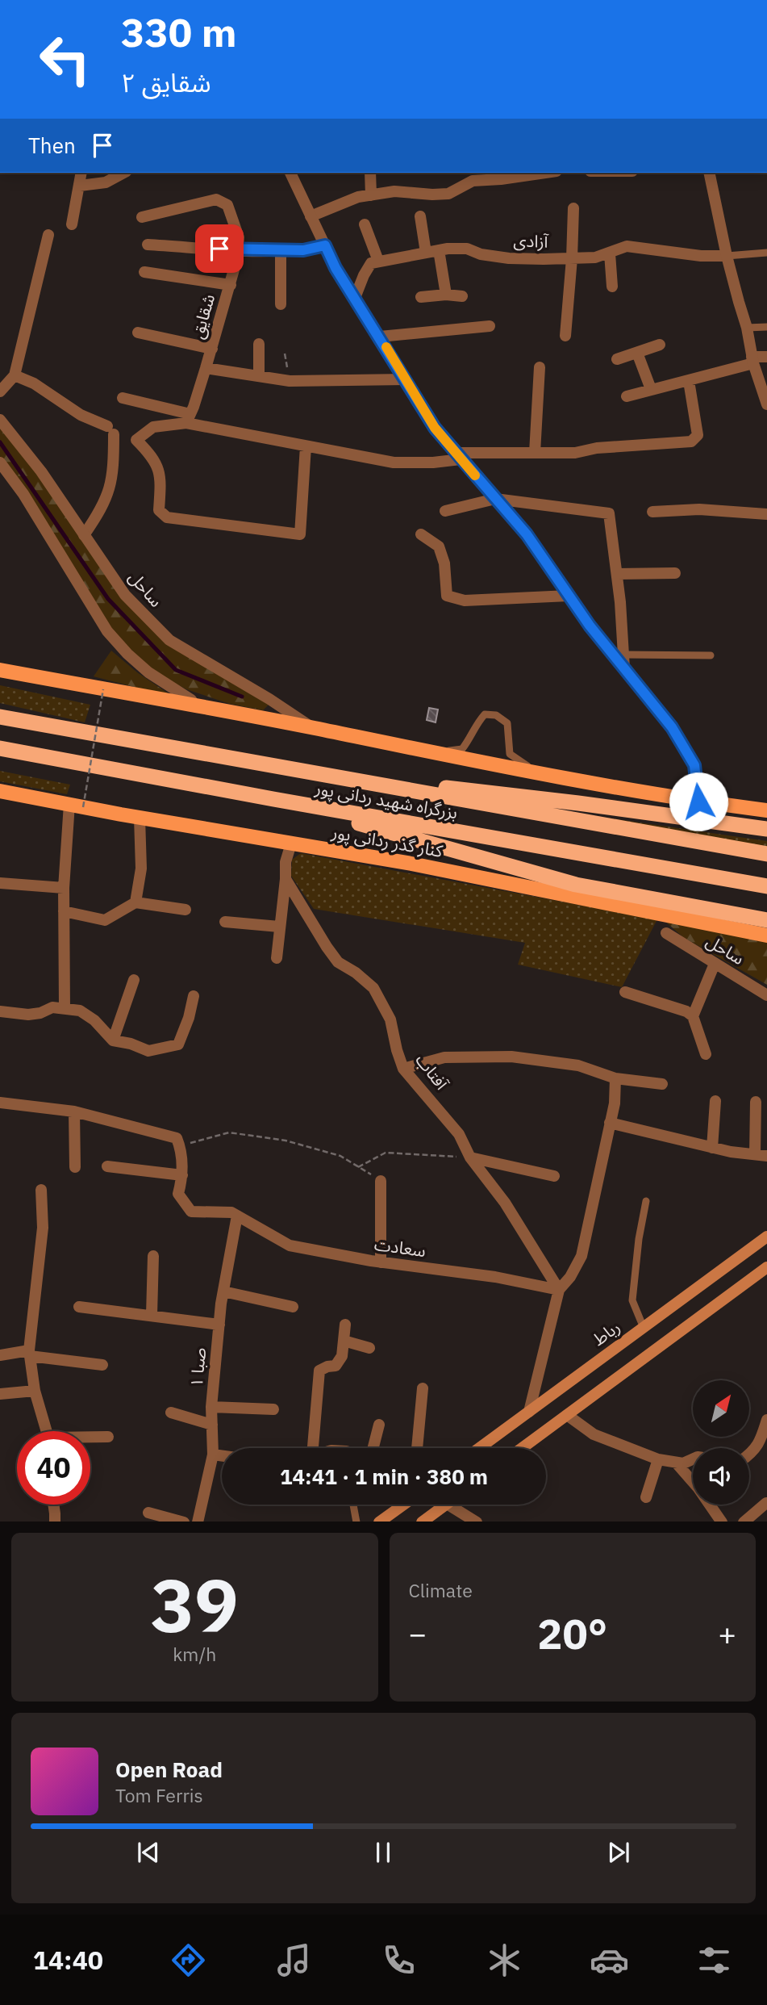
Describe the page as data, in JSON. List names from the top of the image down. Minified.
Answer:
{"streets":{"highway":["بزرگراه شهید ردانی پور"],"main road":["کنار گذر ردانی پور","رباط"],"street":["آزادی","شقایق","ساحل","آفتاب","سعادت","صبا ۱"]},"crossings":[["آفتاب","سعادت"],["سعادت","صبا ۱"]],"north":"top right","page":{"turn":["330 m","شقایق ۲"],"then":"Then","limit":"40","trip":"14:41 · 1 min · 380 m","tile":[["39","km/h"],"Climate"],"heat":["−","20°","+"],"song":["Open Road","Tom Ferris"],"tabs":"14:40"}}
